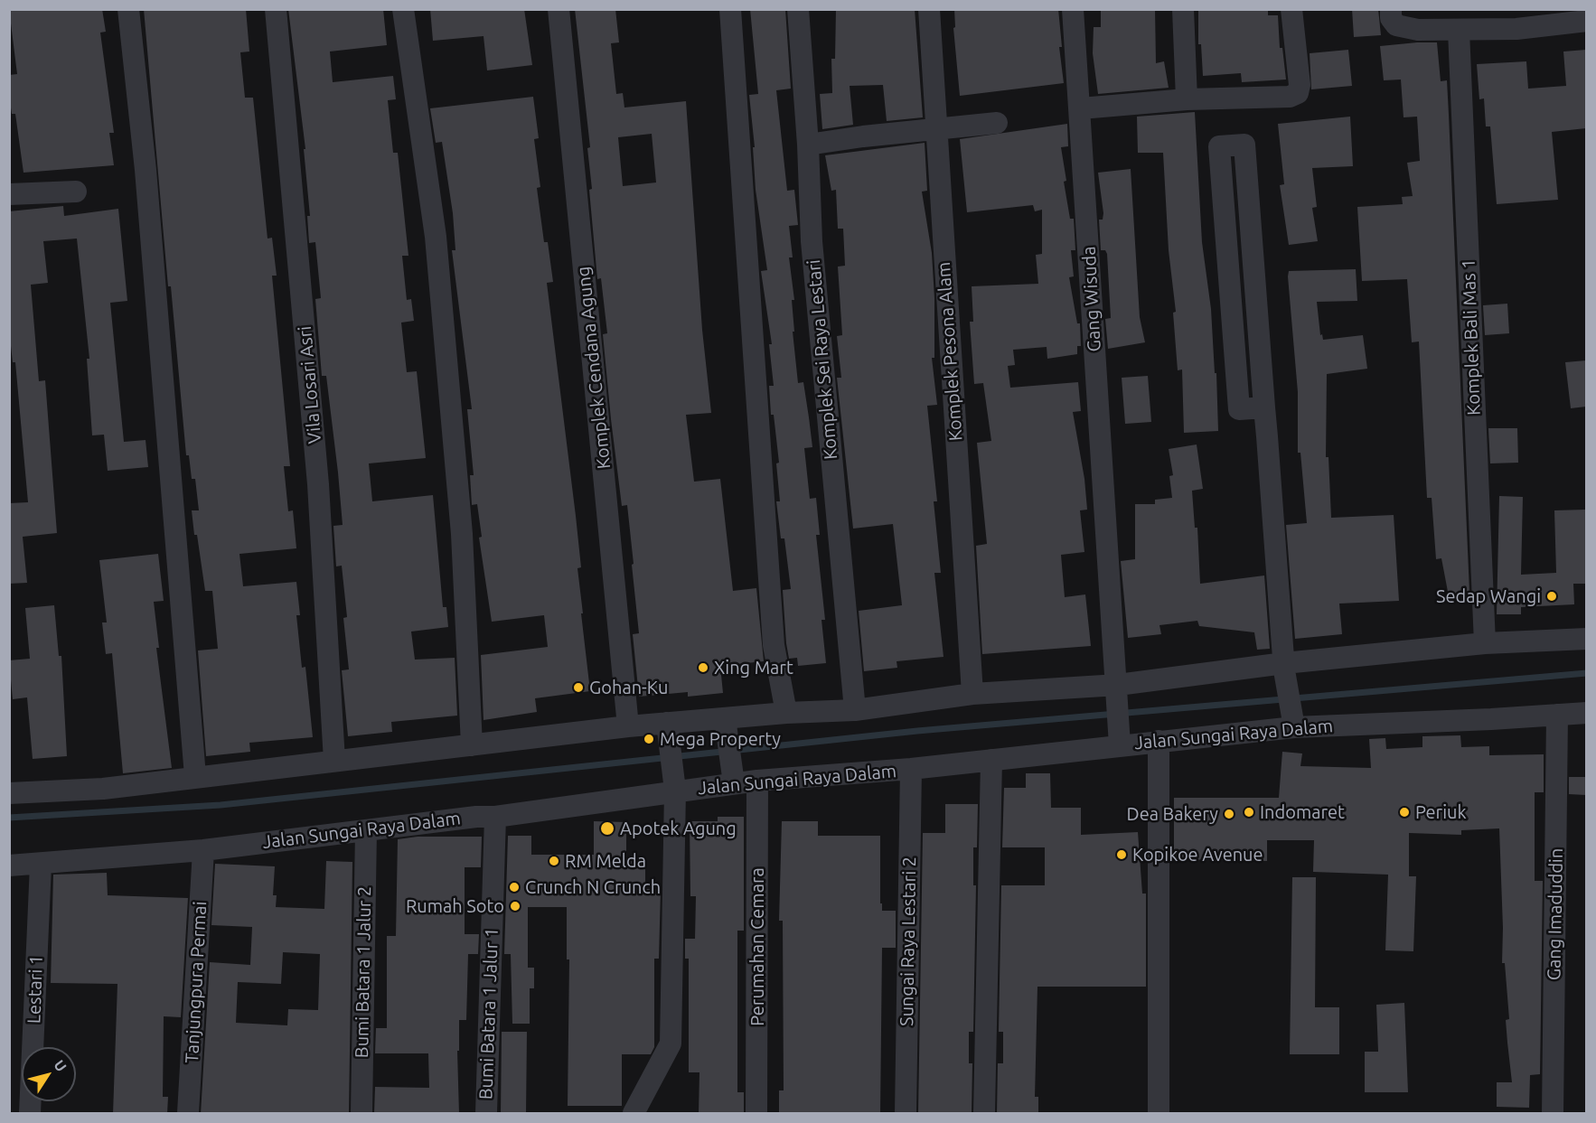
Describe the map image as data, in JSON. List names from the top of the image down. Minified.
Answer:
{"streets":{"street":["Gang Wisuda","Komplek Bali Mas 1","Komplek Pesona Alam","Komplek Sei Raya Lestari","Komplek Cendana Agung","Vila Losari Asri","Jalan Sungai Raya Dalam","Gang Imaduddin","Sungai Raya Lestari 2","Perumahan Cemara","Bumi Batara 1 Jalur 2","Tanjungpura Permai","Lestari 1","Bumi Batara 1 Jalur 1"]},"crossings":[["Gang Wisuda","Jalan Sungai Raya Dalam"],["Jalan Sungai Raya Dalam","Gang Imaduddin"],["Jalan Sungai Raya Dalam","Sungai Raya Lestari 2"],["Jalan Sungai Raya Dalam","Perumahan Cemara"],["Jalan Sungai Raya Dalam","Bumi Batara 1 Jalur 2"],["Jalan Sungai Raya Dalam","Tanjungpura Permai"],["Jalan Sungai Raya Dalam","Lestari 1"],["Jalan Sungai Raya Dalam","Bumi Batara 1 Jalur 1"]],"places":["Sedap Wangi","Xing Mart","Gohan-Ku","Mega Property","Indomaret","Periuk","Dea Bakery","Apotek Agung","Kopikoe Avenue","RM Melda","Crunch N Crunch","Rumah Soto"],"north":"top right"}
